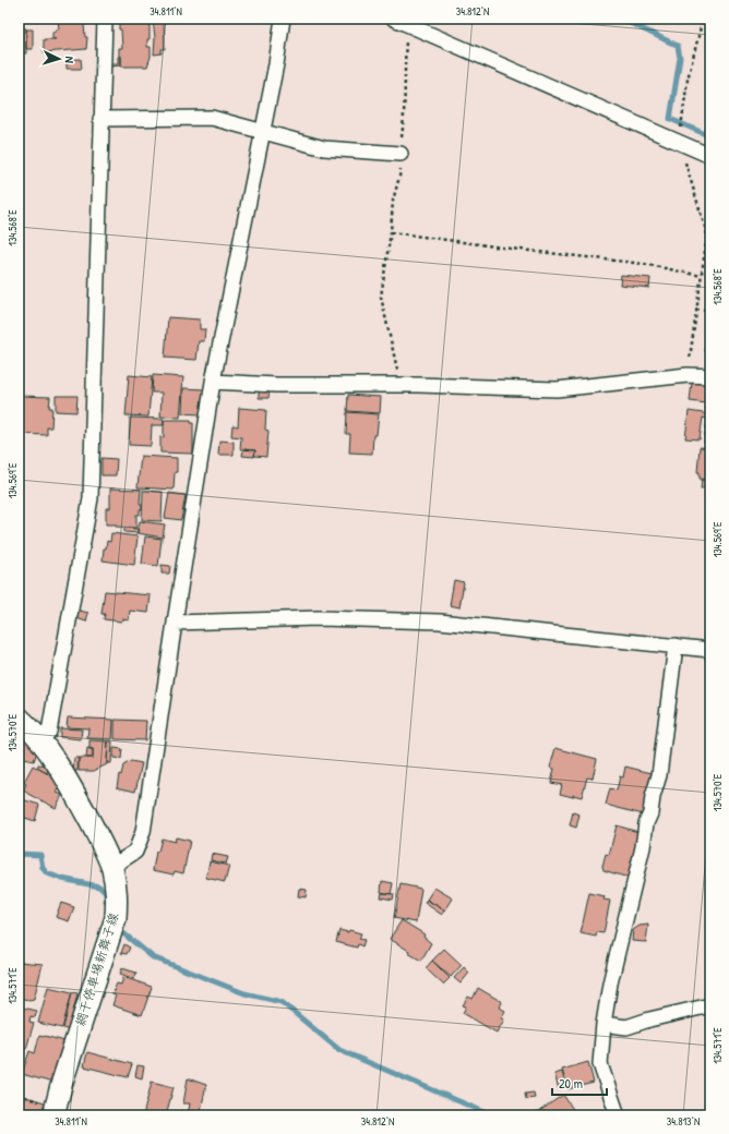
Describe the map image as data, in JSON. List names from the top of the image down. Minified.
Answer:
{"streets":{"main road":["網干停車場新舞子線"]},"scale_bar":"20 m","north":"right","coordinates":["34.811°N","34.812°N","134.568°E","134.569°E","134.570°E","134.571°E","34.813°N"]}
